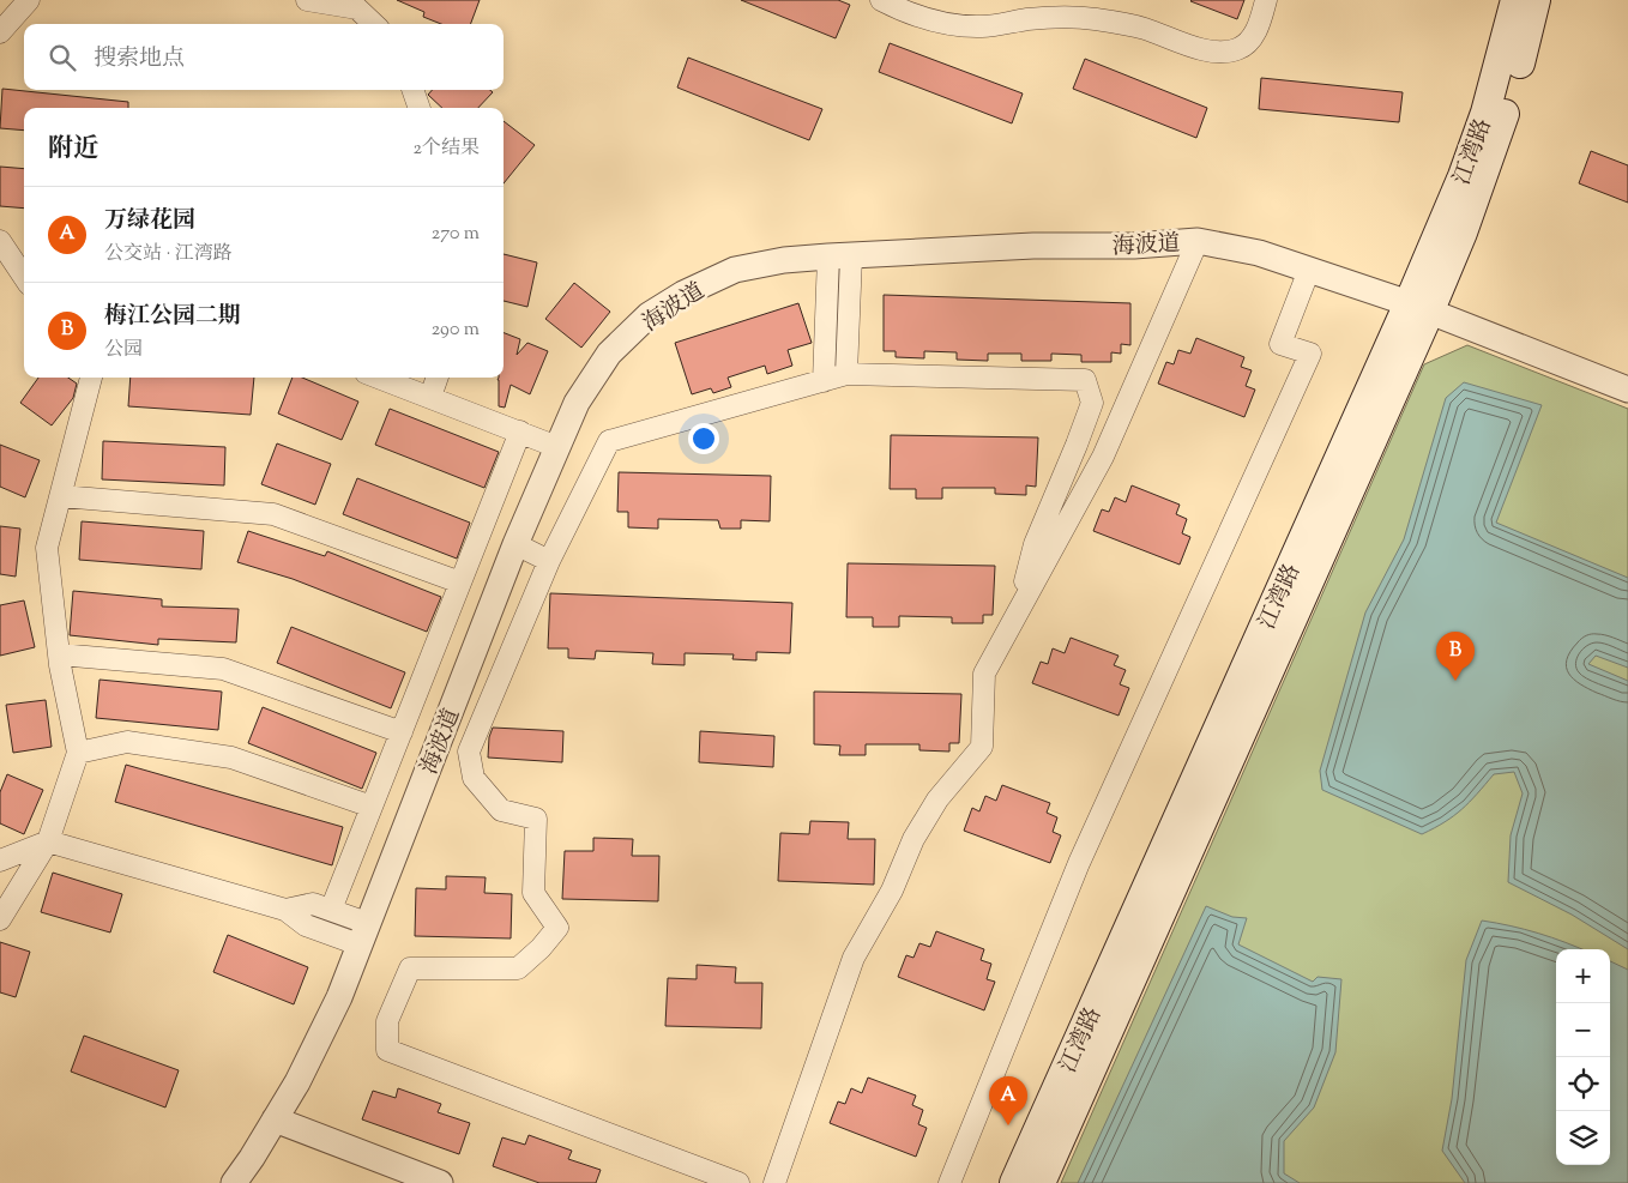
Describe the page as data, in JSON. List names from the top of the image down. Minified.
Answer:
{"streets":{"main road":["江湾路"],"street":["海波道"]},"crossings":[["江湾路","海波道"]],"page":{"search":"搜索地点","heading":["附近","2个结果"],"list":[{"mark":"A","name":"万绿花园","note":"公交站 · 江湾路","value":"270 m"},{"mark":"B","name":"梅江公园二期","note":"公园","value":"290 m"}],"pins":["B","A"],"map_buttons":["+","−"]}}
